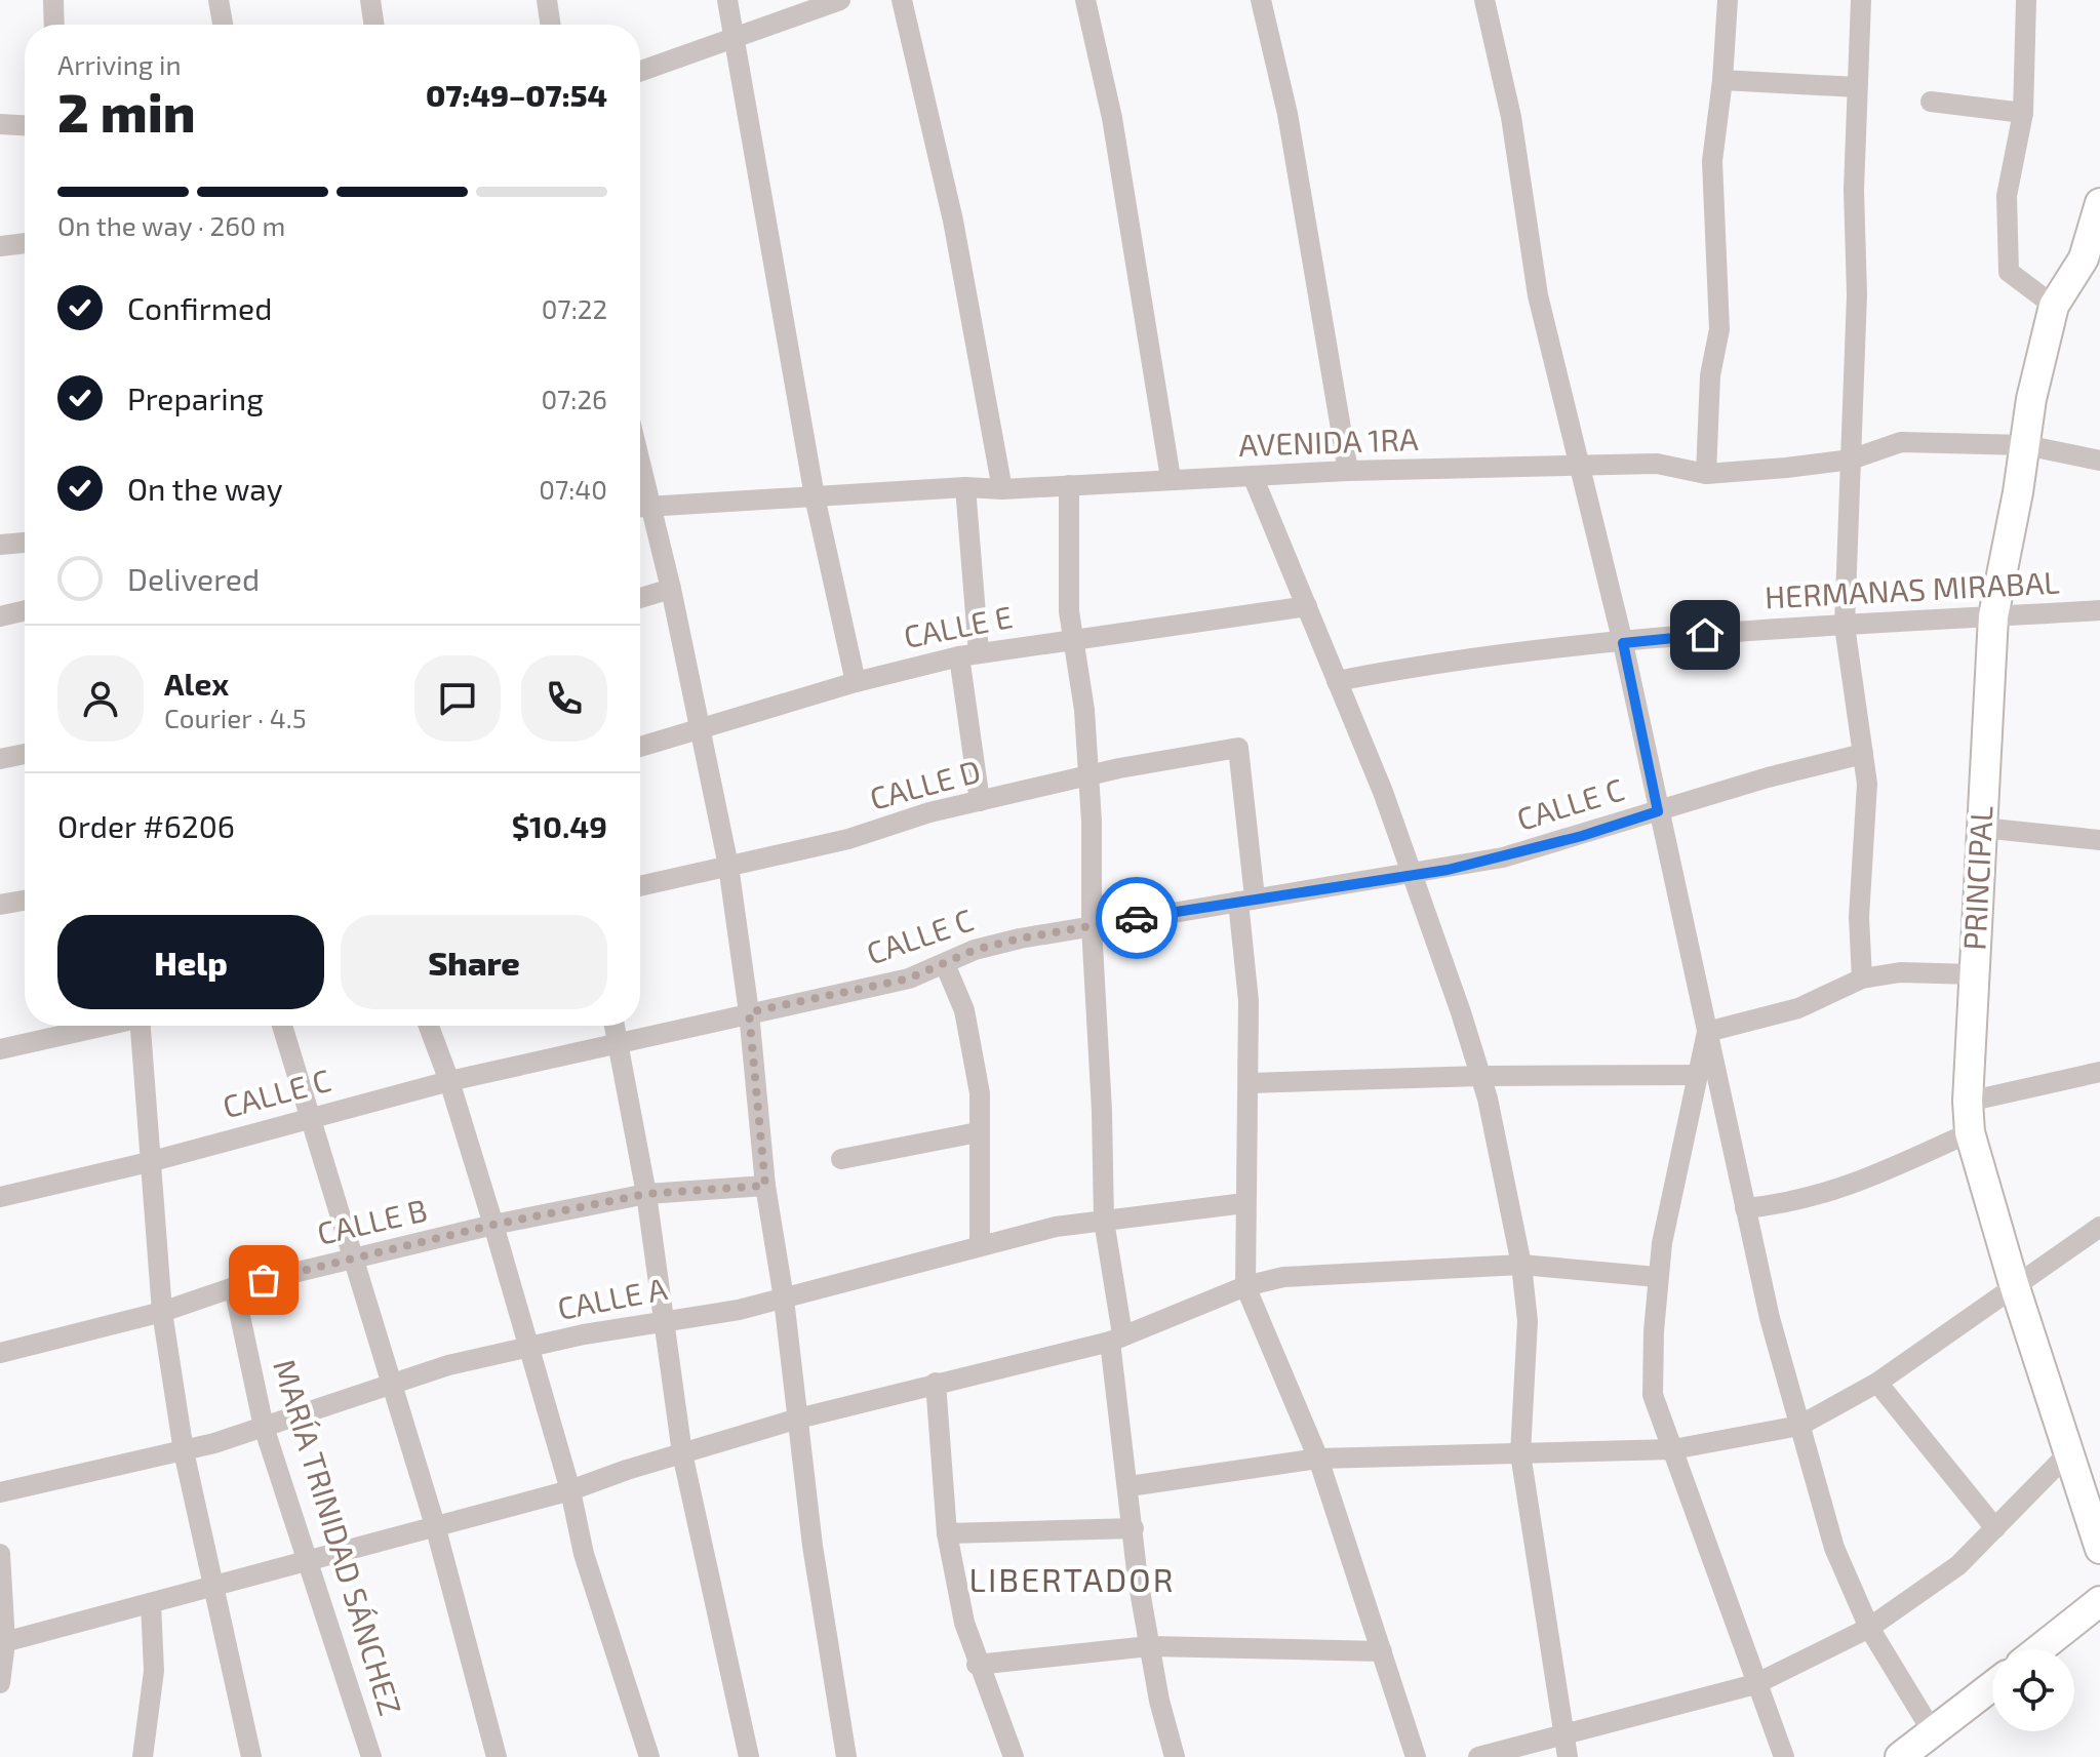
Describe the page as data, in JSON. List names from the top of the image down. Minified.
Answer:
{"streets":{"street":["AVENIDA 1RA","HERMANAS MIRABAL","CALLE E","CALLE D","CALLE C","PRINCIPAL","CALLE B","CALLE A","MARÍA TRINIDAD SÁNCHEZ"]},"crossings":[["AVENIDA 1RA","PRINCIPAL"],["HERMANAS MIRABAL","PRINCIPAL"],["CALLE D","CALLE C"],["CALLE B","MARÍA TRINIDAD SÁNCHEZ"],["CALLE A","MARÍA TRINIDAD SÁNCHEZ"]],"districts":["LIBERTADOR"],"page":{"heading":["2 min","Arriving in","07:49–07:54"],"panel":["Alex","Courier · 4.5","Order #6206","$10.49"],"bar":"On the way · 260 m","list":[["Confirmed","07:22"],["Preparing","07:26"],["On the way","07:40"],"Delivered"],"buttons":["Help","Share"]}}
